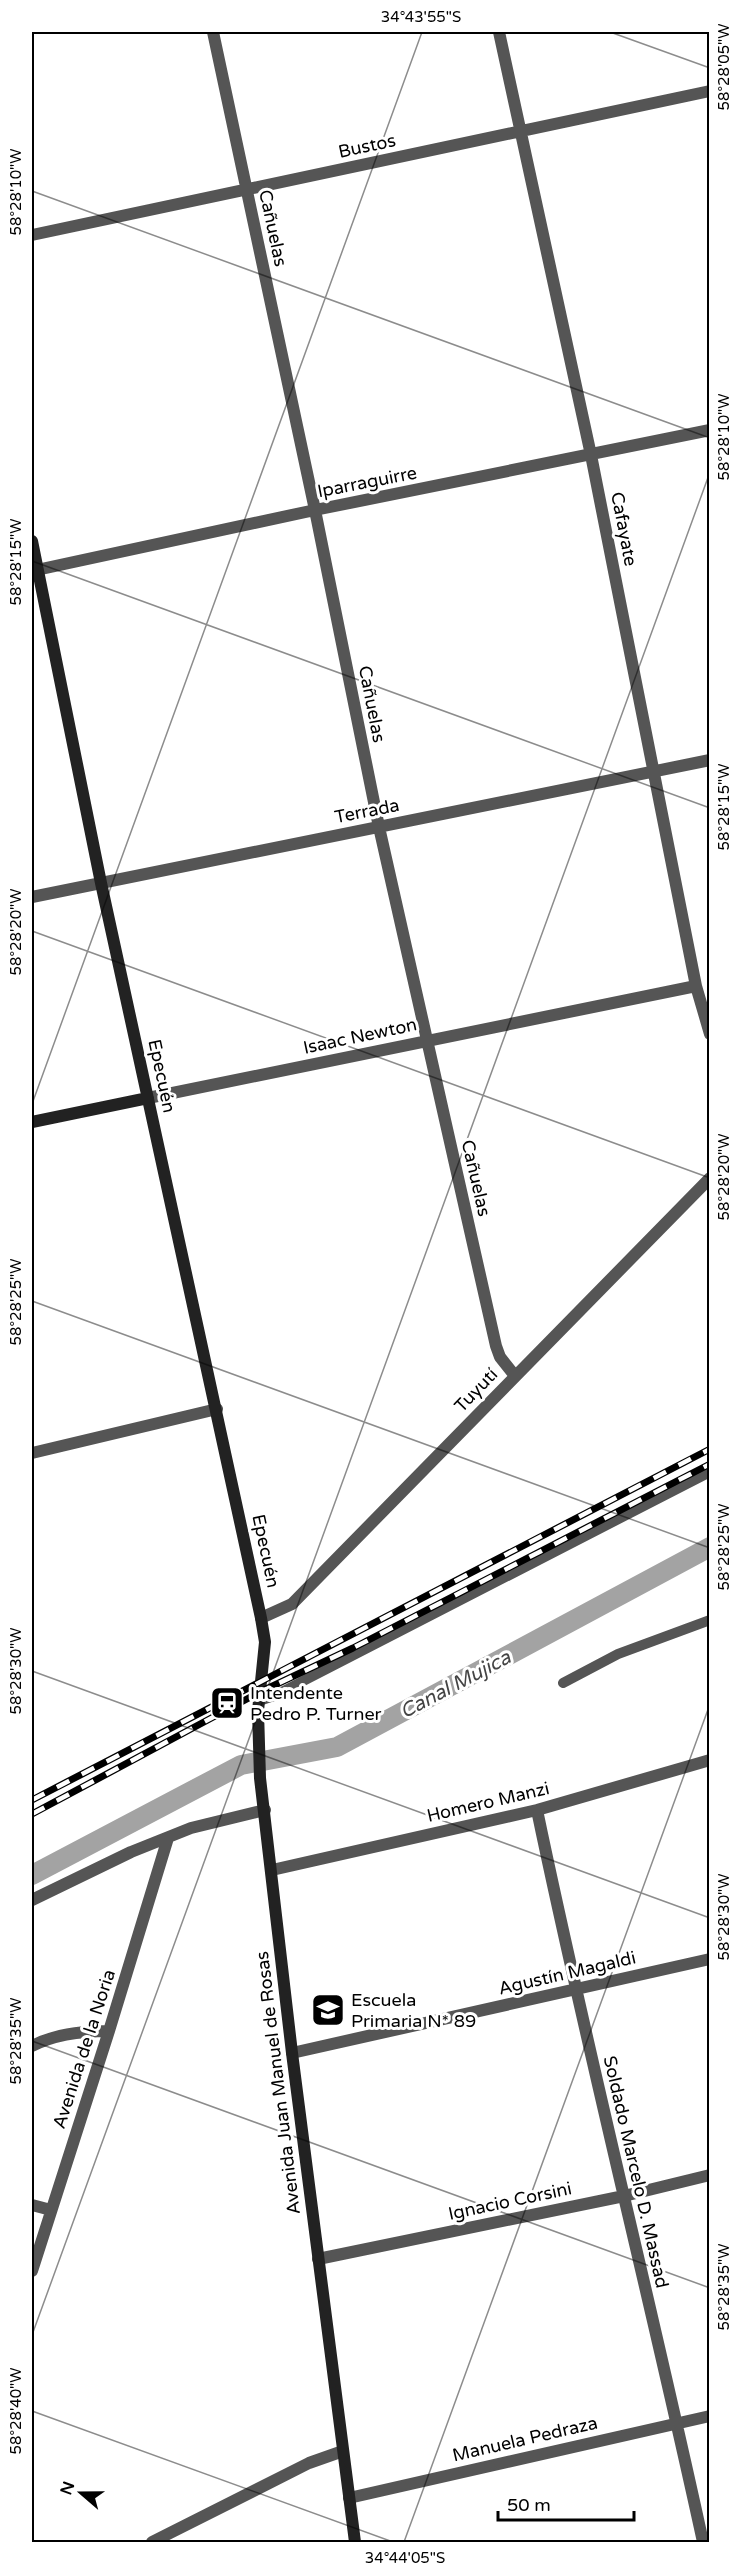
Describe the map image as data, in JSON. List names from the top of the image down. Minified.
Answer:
{"streets":{"street":["Bustos","Cañuelas","Iparraguirre","Cafayate","Terrada","Isaac Newton","Epecuén","Tuyutí","Homero Manzi","Agustín Magaldi","Avenida de la Noria","Avenida Juan Manuel de Rosas","Soldado Marcelo D. Massad","Ignacio Corsini","Manuela Pedraza"]},"crossings":[["Bustos","Cañuelas"],["Bustos","Cafayate"],["Cañuelas","Iparraguirre"],["Cañuelas","Terrada"],["Cañuelas","Isaac Newton"],["Cañuelas","Tuyutí"],["Iparraguirre","Cafayate"],["Iparraguirre","Epecuén"],["Cafayate","Terrada"],["Cafayate","Isaac Newton"],["Terrada","Epecuén"],["Isaac Newton","Epecuén"],["Epecuén","Tuyutí"],["Epecuén","Avenida Juan Manuel de Rosas"],["Tuyutí","Avenida Juan Manuel de Rosas"],["Homero Manzi","Avenida Juan Manuel de Rosas"],["Homero Manzi","Soldado Marcelo D. Massad"],["Agustín Magaldi","Avenida Juan Manuel de Rosas"],["Agustín Magaldi","Soldado Marcelo D. Massad"],["Avenida Juan Manuel de Rosas","Ignacio Corsini"],["Avenida Juan Manuel de Rosas","Manuela Pedraza"],["Soldado Marcelo D. Massad","Ignacio Corsini"],["Soldado Marcelo D. Massad","Manuela Pedraza"]],"water":["Canal Mujica"],"places":{"station":["Intendente Pedro P. Turner"],"school or university":["Escuela Primaria N* 89"]},"scale_bar":"50 m","north":"left","coordinates":["34°43'55\"S","58°28'05\"W","58°28'10\"W","58°28'15\"W","58°28'20\"W","58°28'25\"W","58°28'30\"W","58°28'35\"W","58°28'40\"W","34°44'05\"S"]}
